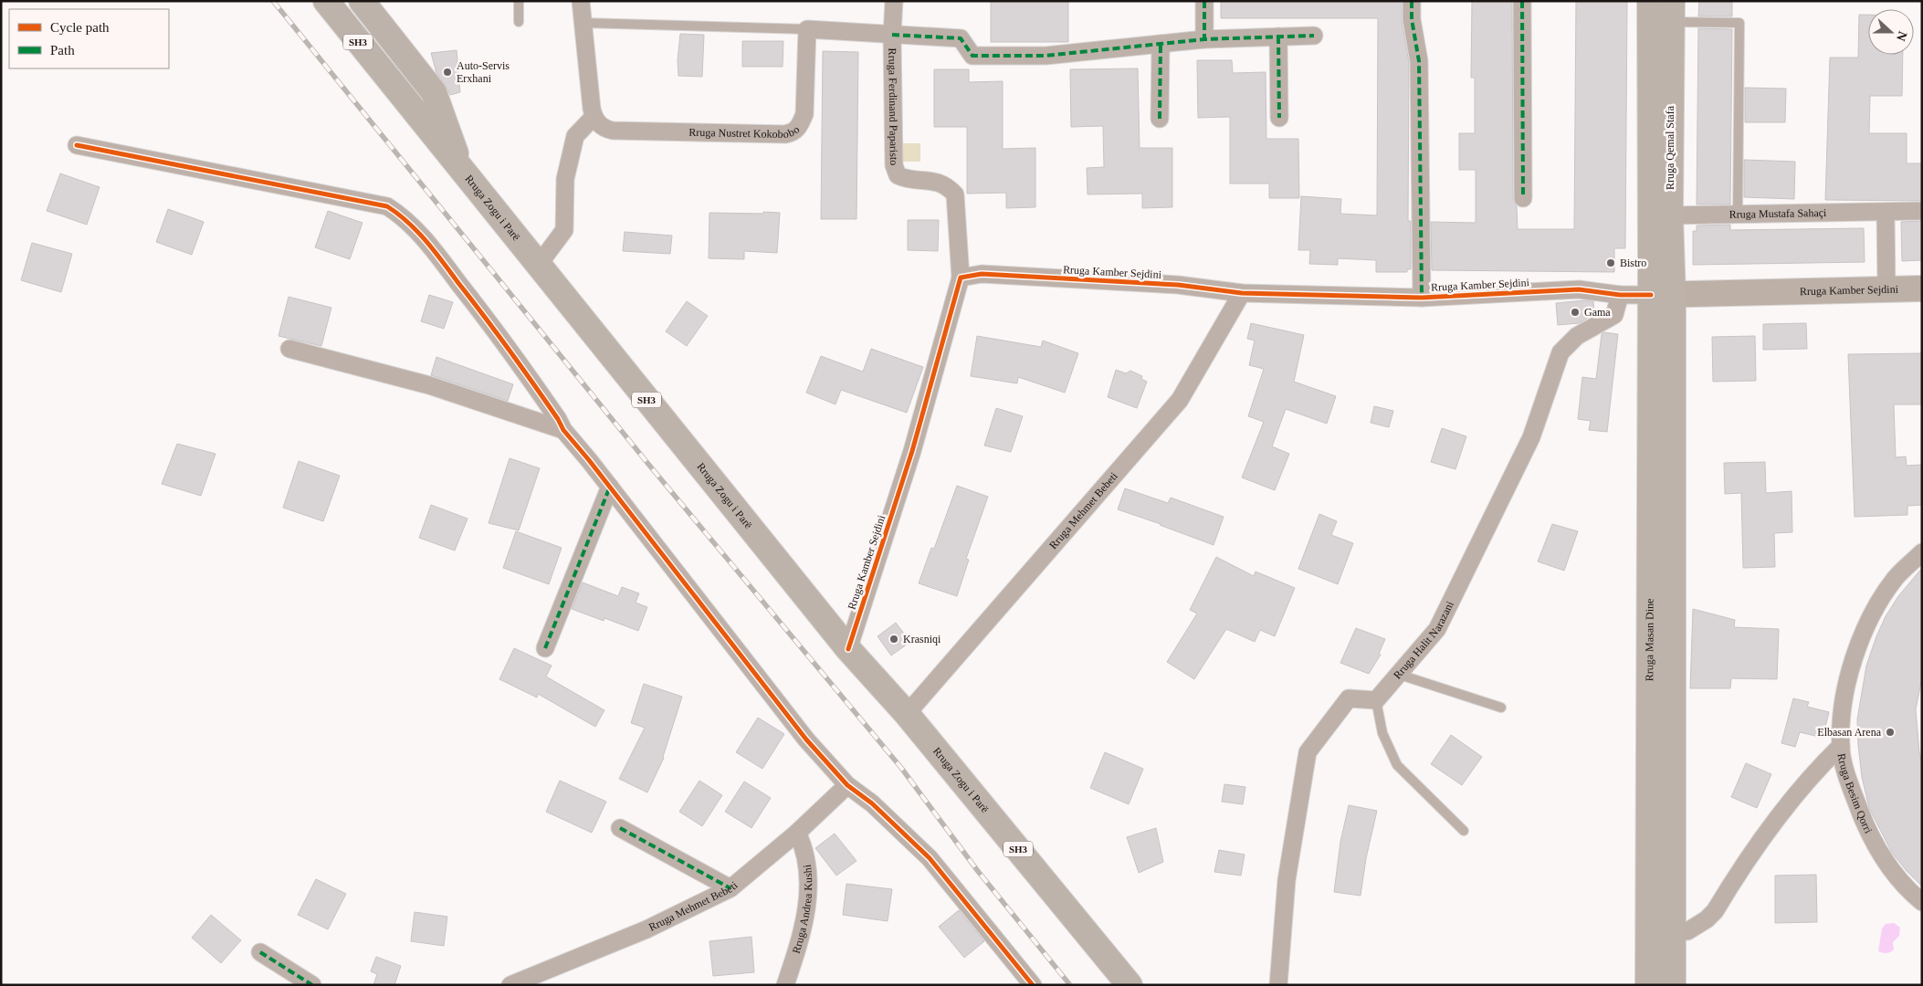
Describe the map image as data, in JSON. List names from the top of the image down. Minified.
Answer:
{"streets":{"main road":["SH3","Rruga Qemal Stafa","Rruga Zogu i Parë","Rruga Kamber Sejdini","Rruga Masan Dine"],"street":["Rruga Ferdinand Paparisto","Rruga Nustret Kokobobo","Rruga Mustafa Sahaçi","Rruga Mehmet Bebeti","Rruga Halit Narazani","Rruga Besim Qorri","Rruga Andrea Kushi"]},"crossings":[["Rruga Ferdinand Paparisto","Rruga Kamber Sejdini"],["Rruga Qemal Stafa","Rruga Mustafa Sahaçi"],["Rruga Qemal Stafa","Rruga Kamber Sejdini"],["Rruga Qemal Stafa","Rruga Masan Dine"],["Rruga Zogu i Parë","Rruga Kamber Sejdini"],["Rruga Zogu i Parë","Rruga Mehmet Bebeti"],["Rruga Kamber Sejdini","Rruga Mehmet Bebeti"],["Rruga Kamber Sejdini","Rruga Halit Narazani"],["Rruga Kamber Sejdini","Rruga Masan Dine"],["Rruga Mehmet Bebeti","Rruga Andrea Kushi"]],"places":["Auto-Servis Erxhani","Bistro","Gama","Krasniqi","Elbasan Arena"],"legend":["Cycle path","Path"],"north":"right"}
